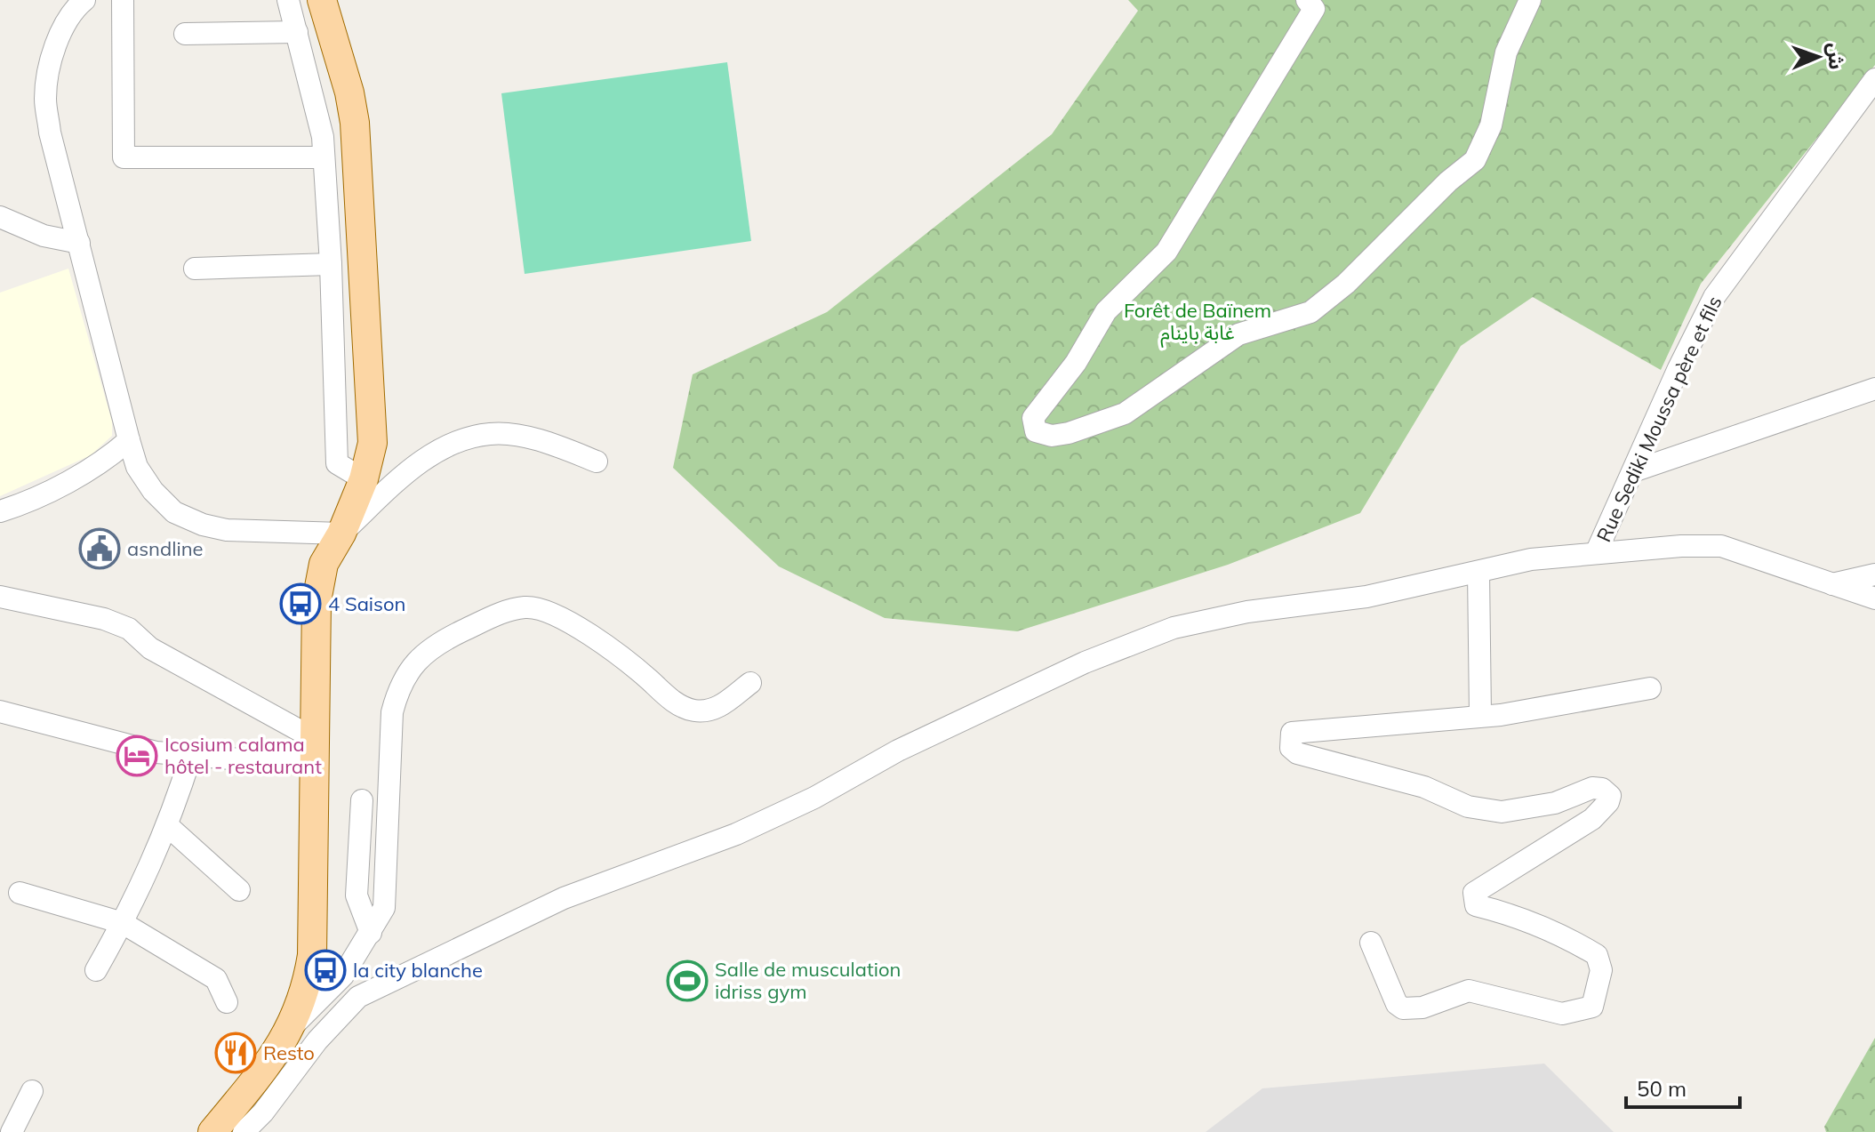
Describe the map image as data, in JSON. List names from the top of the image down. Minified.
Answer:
{"streets":{"street":["Rue Sediki Moussa père et fils"]},"parks":["Forêt de Baïnem غابة باينام"],"places":{"public building":["asndline"],"bus stop":["4 Saison","la city blanche"],"hotel":["Icosium calama hôtel - restaurant"],"sports":["Salle de musculation idriss gym"],"restaurant":["Resto"]},"scale_bar":"50 m","north":"right"}
